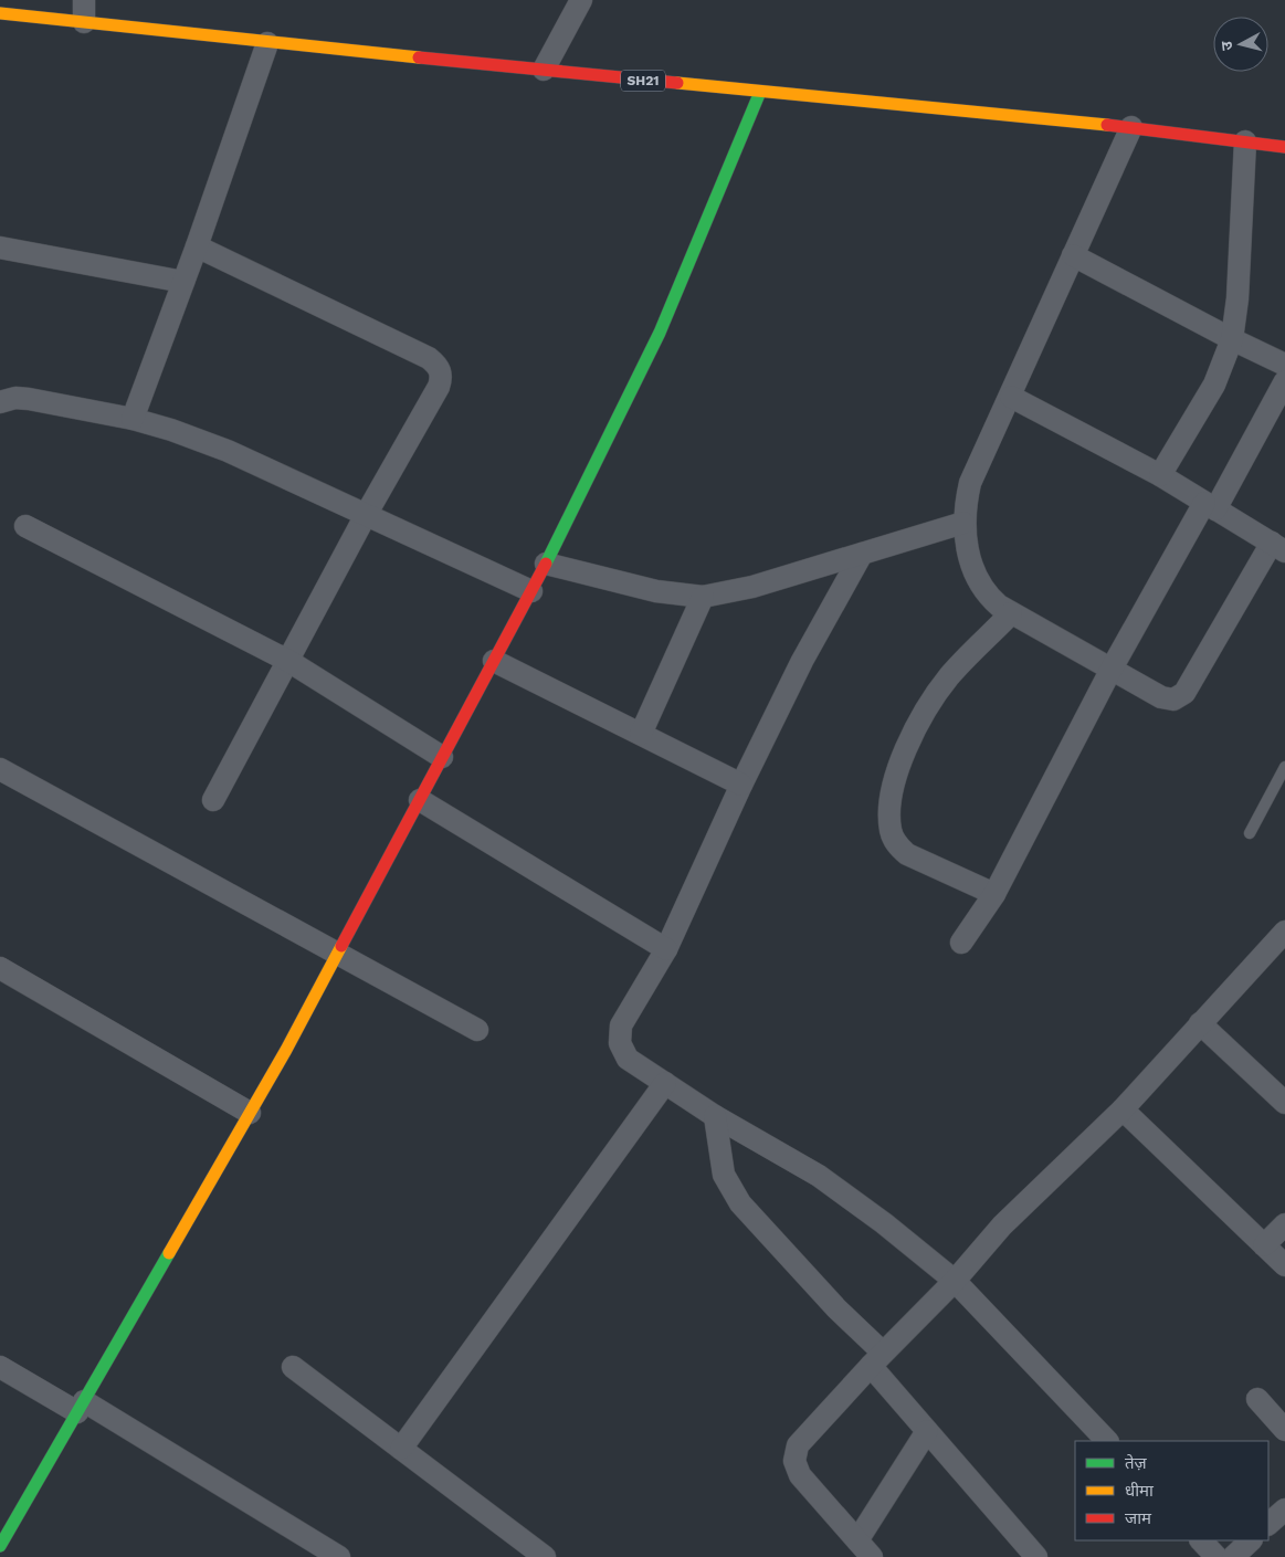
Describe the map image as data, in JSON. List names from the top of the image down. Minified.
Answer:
{"streets":{"street":["SH21"]},"legend":["तेज़","धीमा","जाम"],"north":"left"}
